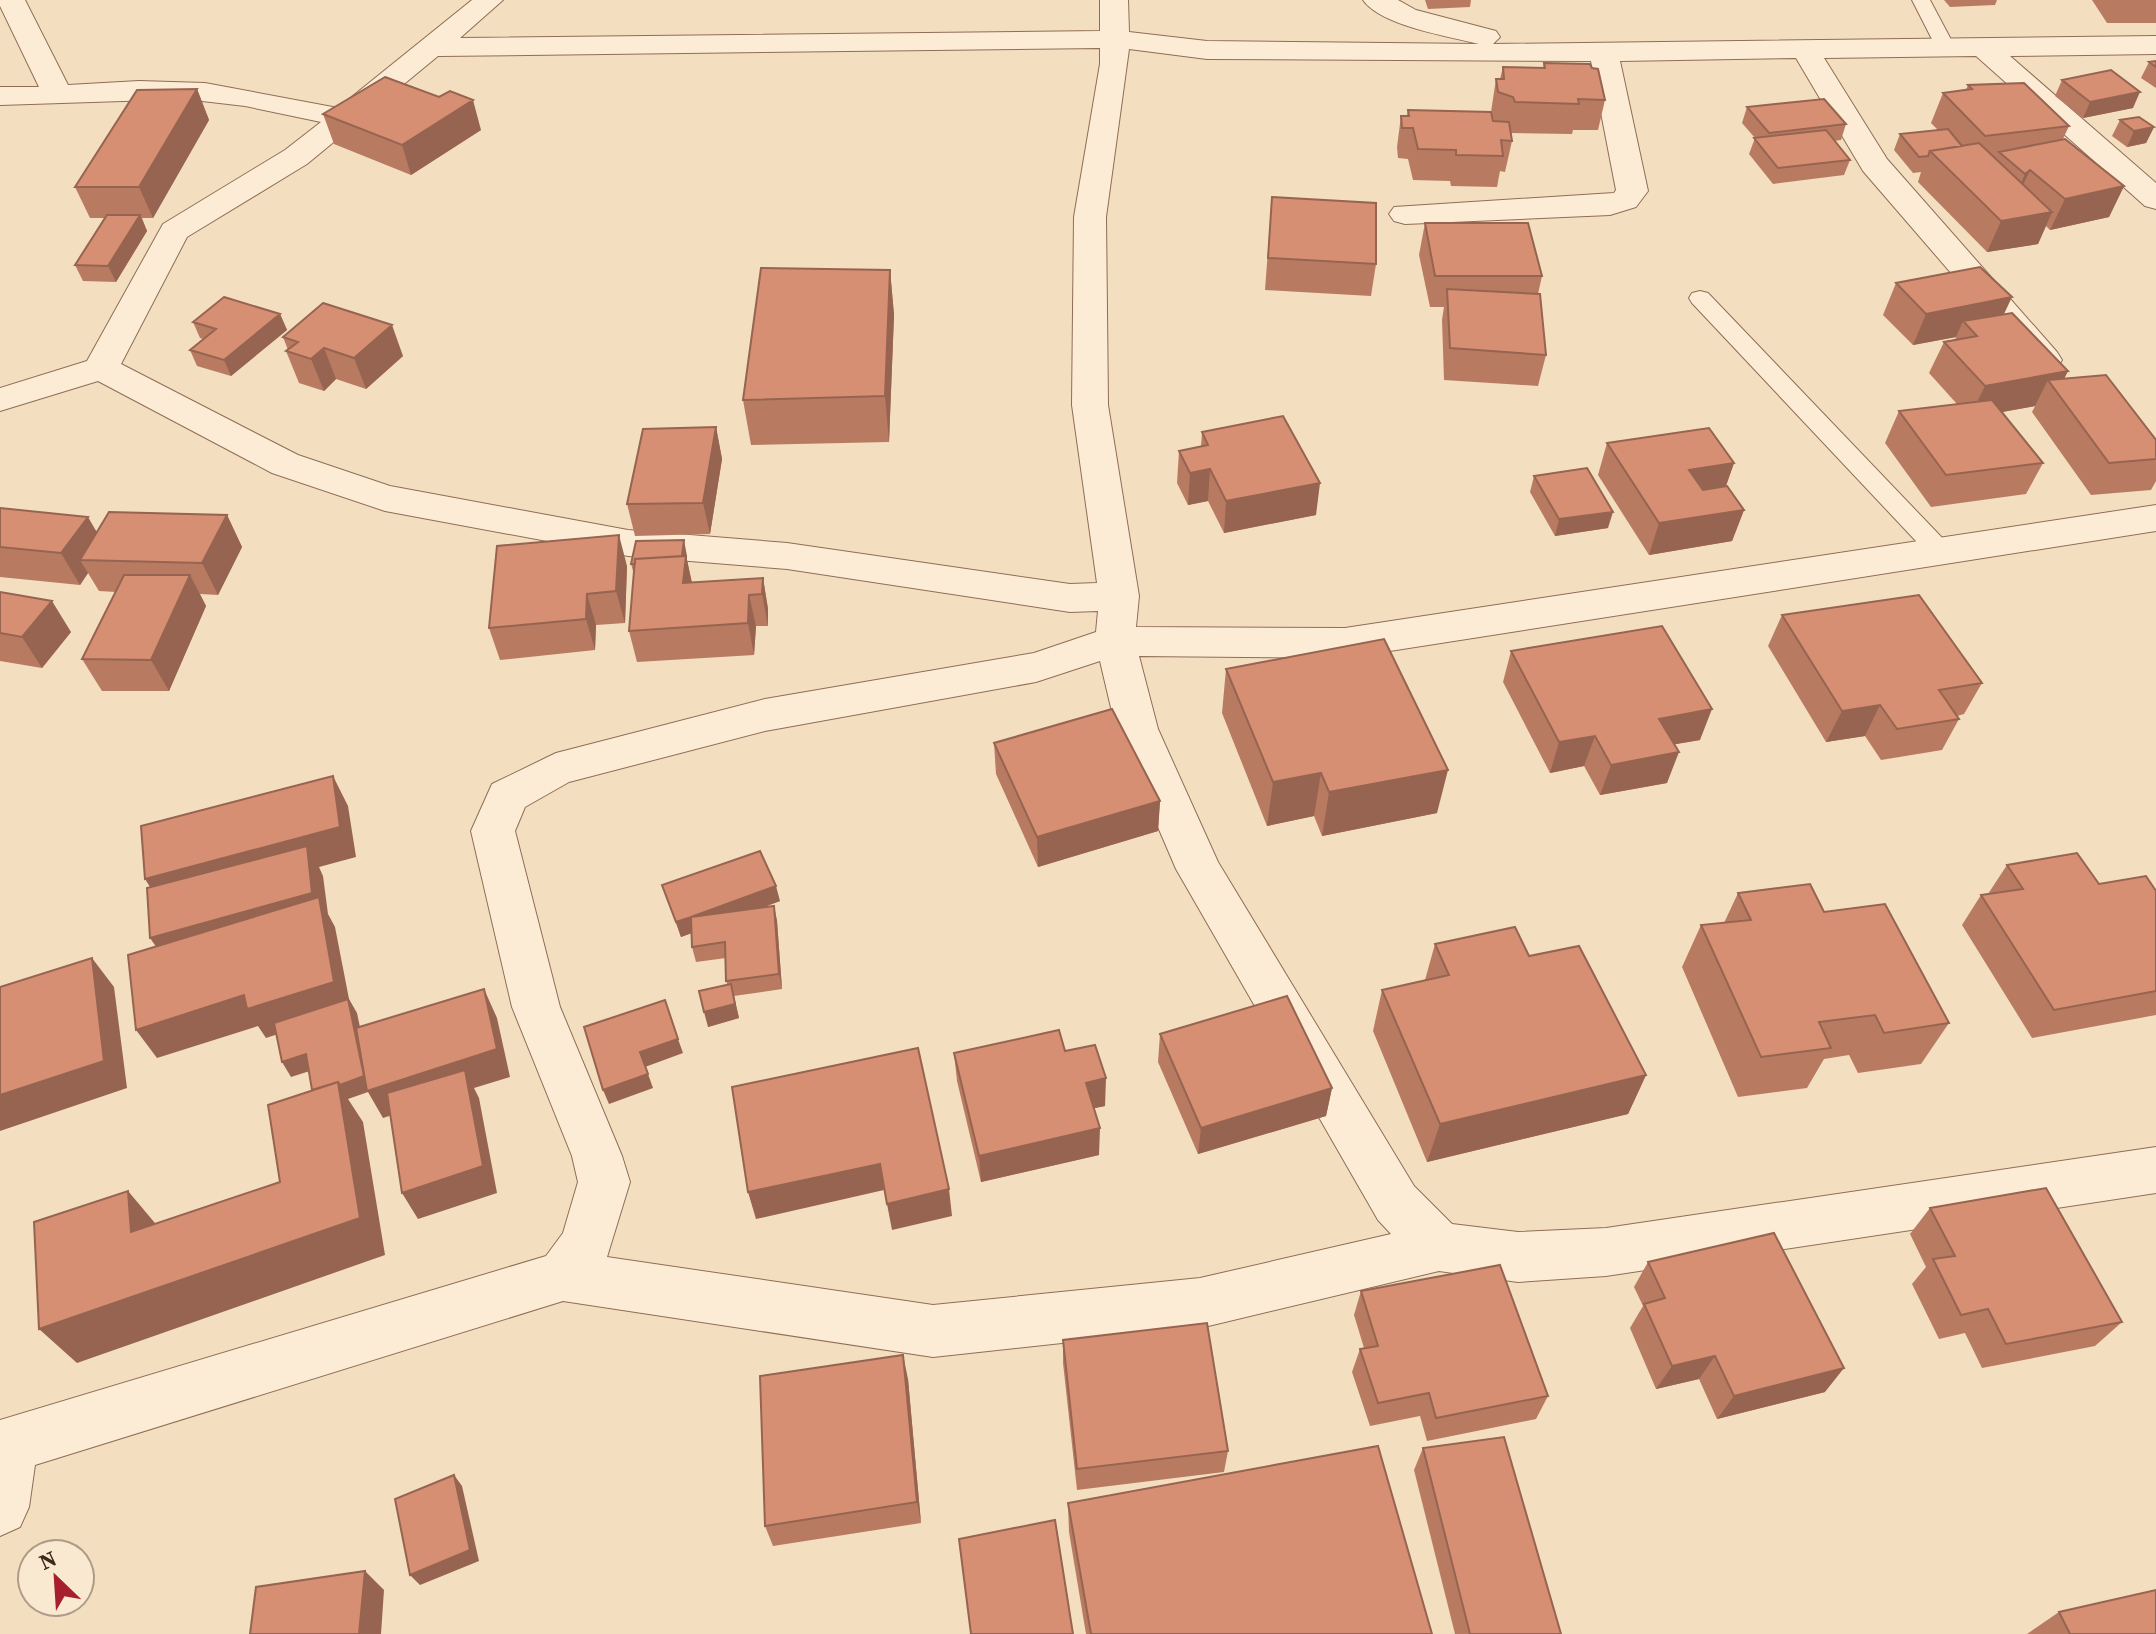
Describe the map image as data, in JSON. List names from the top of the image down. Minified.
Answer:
{"north":"top left"}
